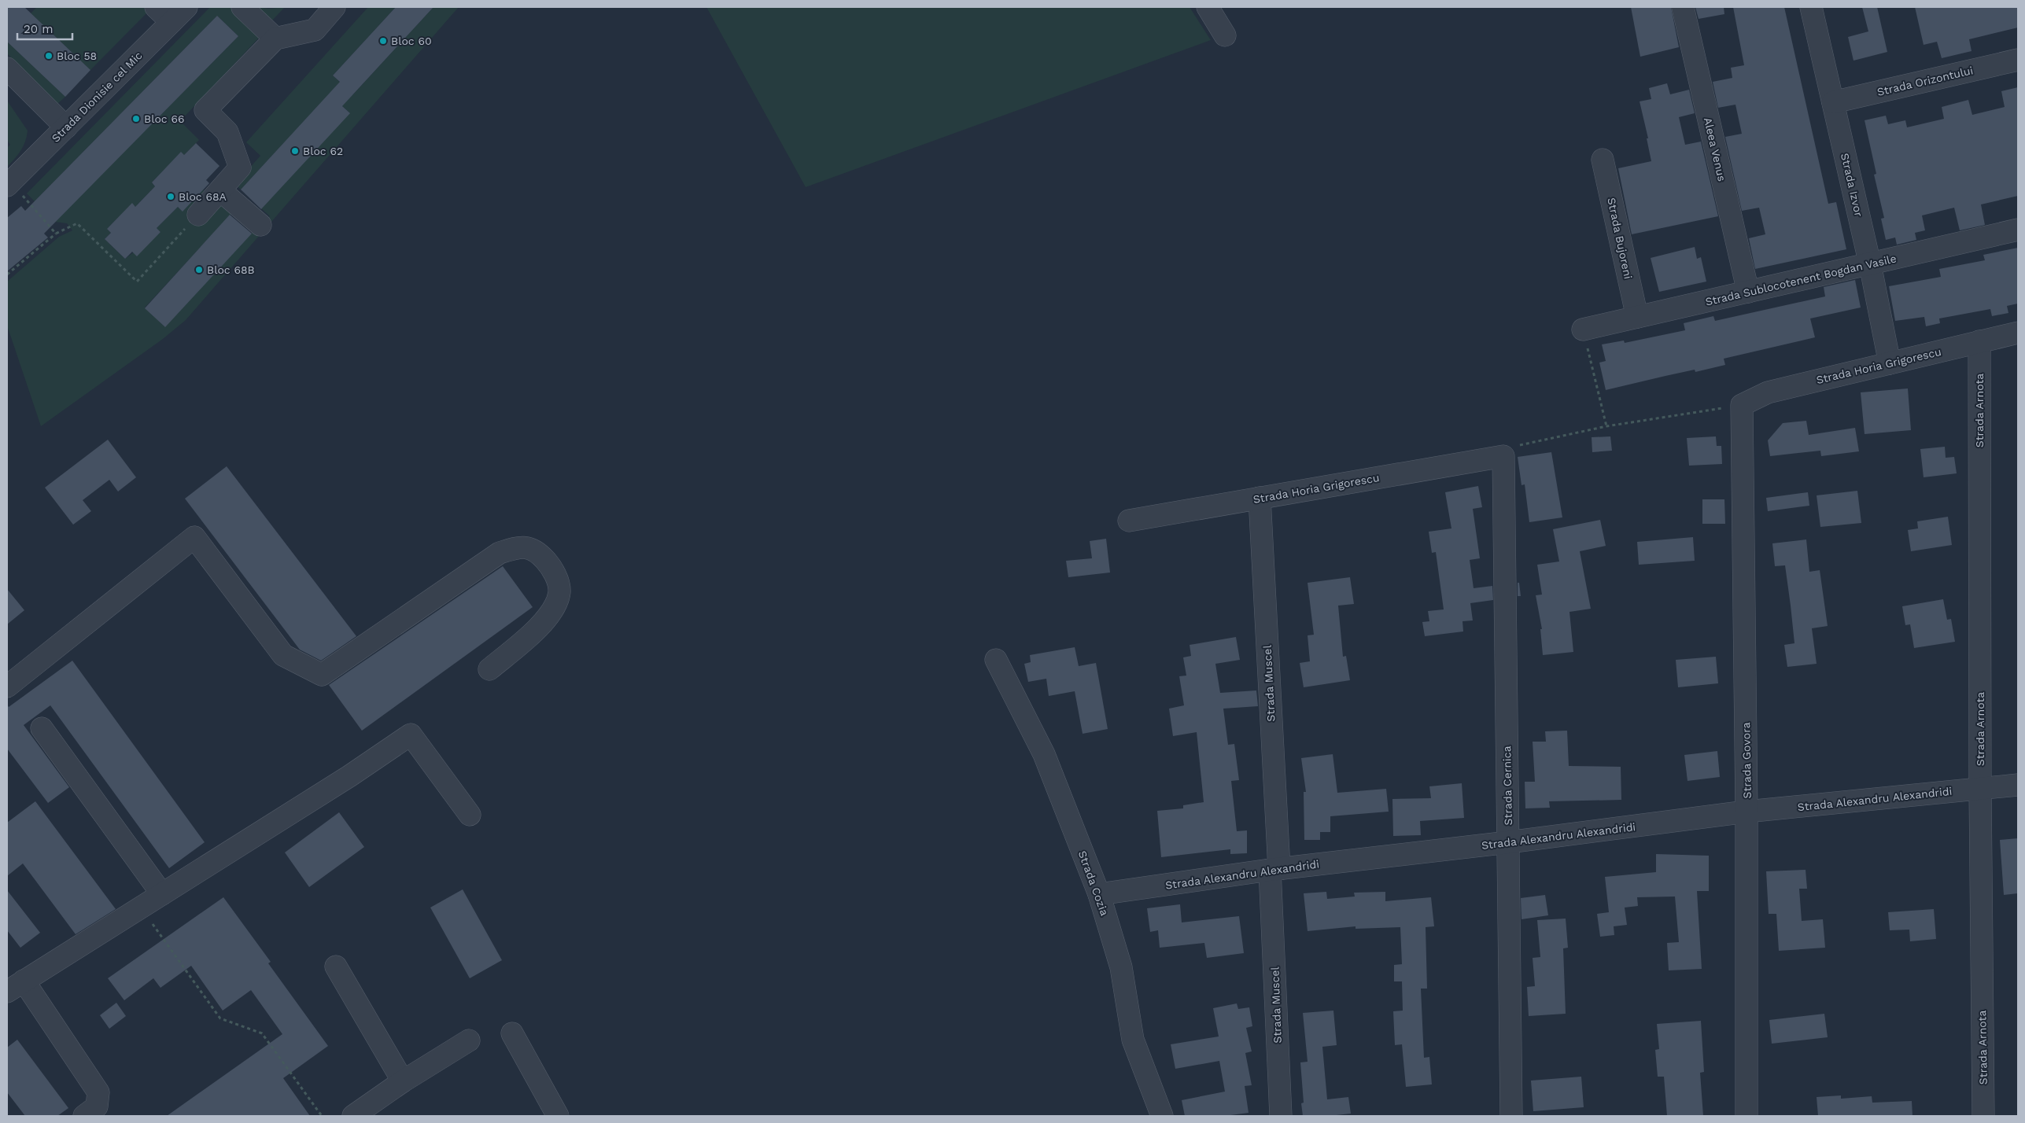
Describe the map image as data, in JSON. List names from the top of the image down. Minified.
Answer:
{"streets":{"street":["Strada Orizontului","Strada Dionisie cel Mic","Aleea Venus","Strada Izvor","Strada Bujoreni","Strada Sublocotenent Bogdan Vasile","Strada Horia Grigorescu","Strada Arnota","Strada Muscel","Strada Govora","Strada Cernica","Strada Alexandru Alexandridi","Strada Cozia"]},"crossings":[["Strada Orizontului","Strada Izvor"],["Aleea Venus","Strada Sublocotenent Bogdan Vasile"],["Strada Izvor","Strada Sublocotenent Bogdan Vasile"],["Strada Izvor","Strada Horia Grigorescu"],["Strada Bujoreni","Strada Sublocotenent Bogdan Vasile"],["Strada Horia Grigorescu","Strada Arnota"],["Strada Horia Grigorescu","Strada Muscel"],["Strada Horia Grigorescu","Strada Govora"],["Strada Horia Grigorescu","Strada Cernica"],["Strada Arnota","Strada Alexandru Alexandridi"],["Strada Muscel","Strada Alexandru Alexandridi"],["Strada Govora","Strada Alexandru Alexandridi"],["Strada Cernica","Strada Alexandru Alexandridi"],["Strada Alexandru Alexandridi","Strada Cozia"]],"places":["Bloc 60","Bloc 58","Bloc 66","Bloc 62","Bloc 68A","Bloc 68B"],"scale_bar":"20 m"}
